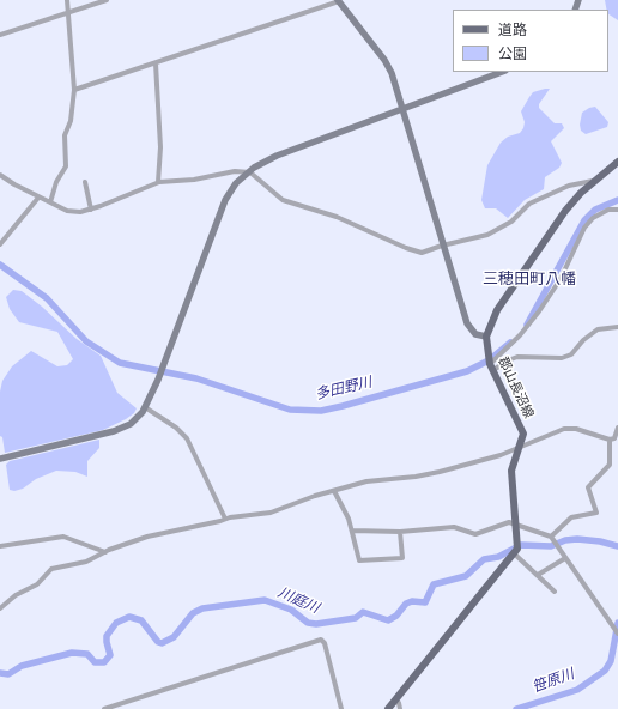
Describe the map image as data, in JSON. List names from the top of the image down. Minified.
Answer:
{"streets":{"main road":["郡山長沼線"]},"districts":["三穂田町八幡"],"water":["多田野川","川庭川","笹原川"],"legend":["道路","公園"]}
